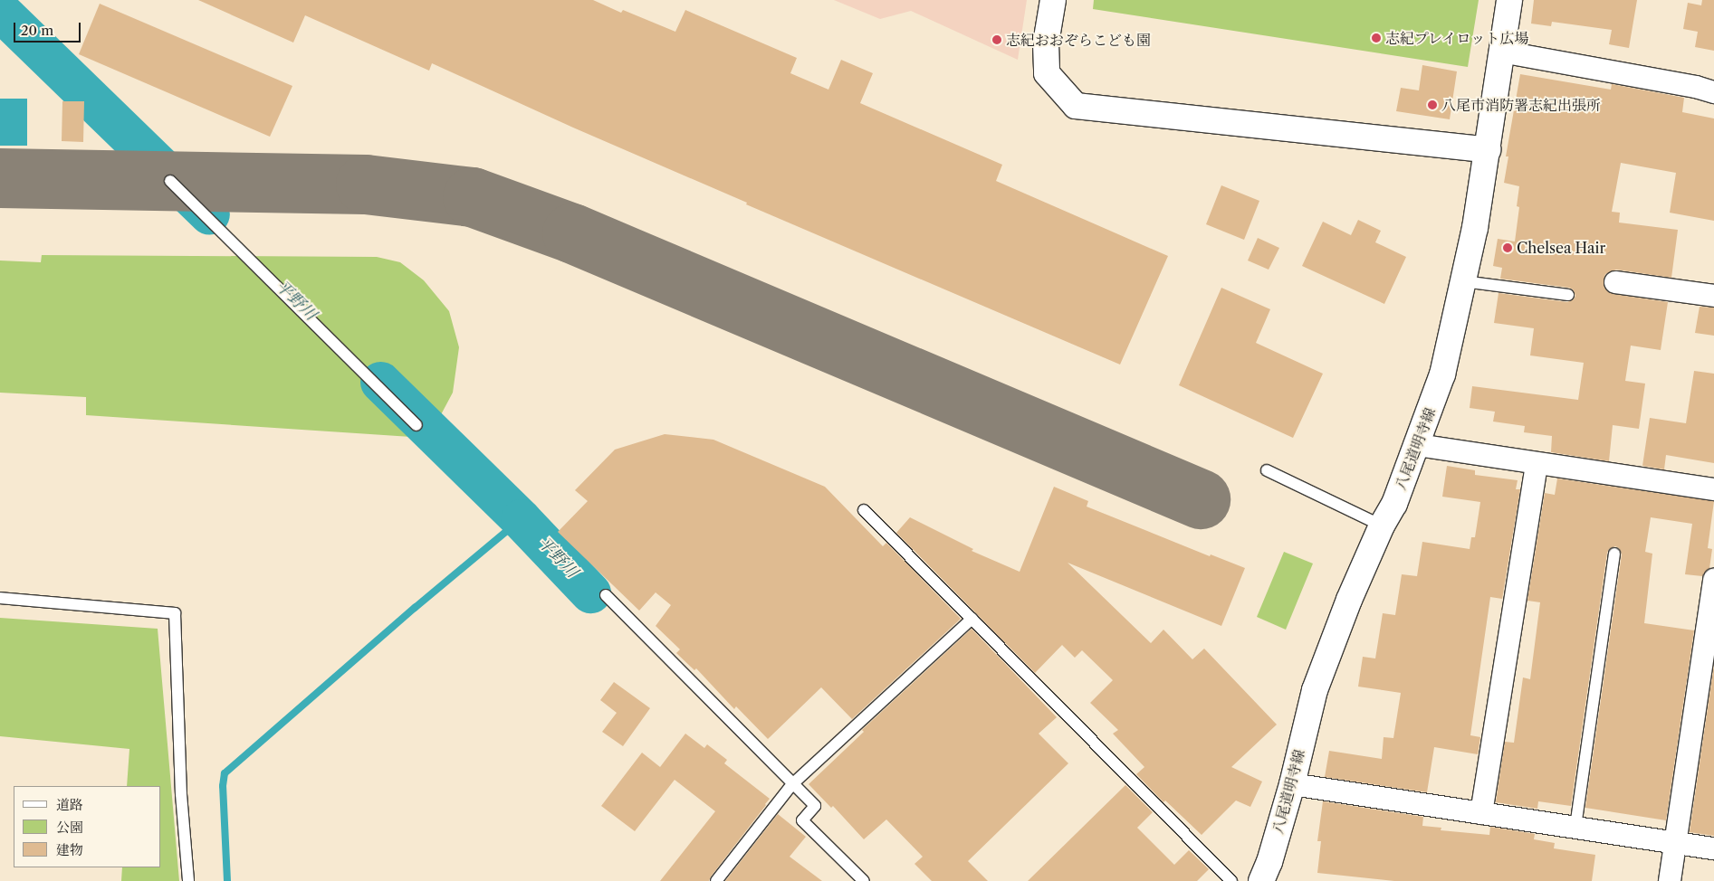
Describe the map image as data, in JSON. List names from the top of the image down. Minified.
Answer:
{"streets":{"main road":["八尾道明寺線"]},"water":["平野川"],"places":["志紀プレイロット広場","志紀おおぞらこども園","八尾市消防署志紀出張所","Chelsea Hair"],"legend":["道路","公園","建物"],"scale_bar":"20 m"}
